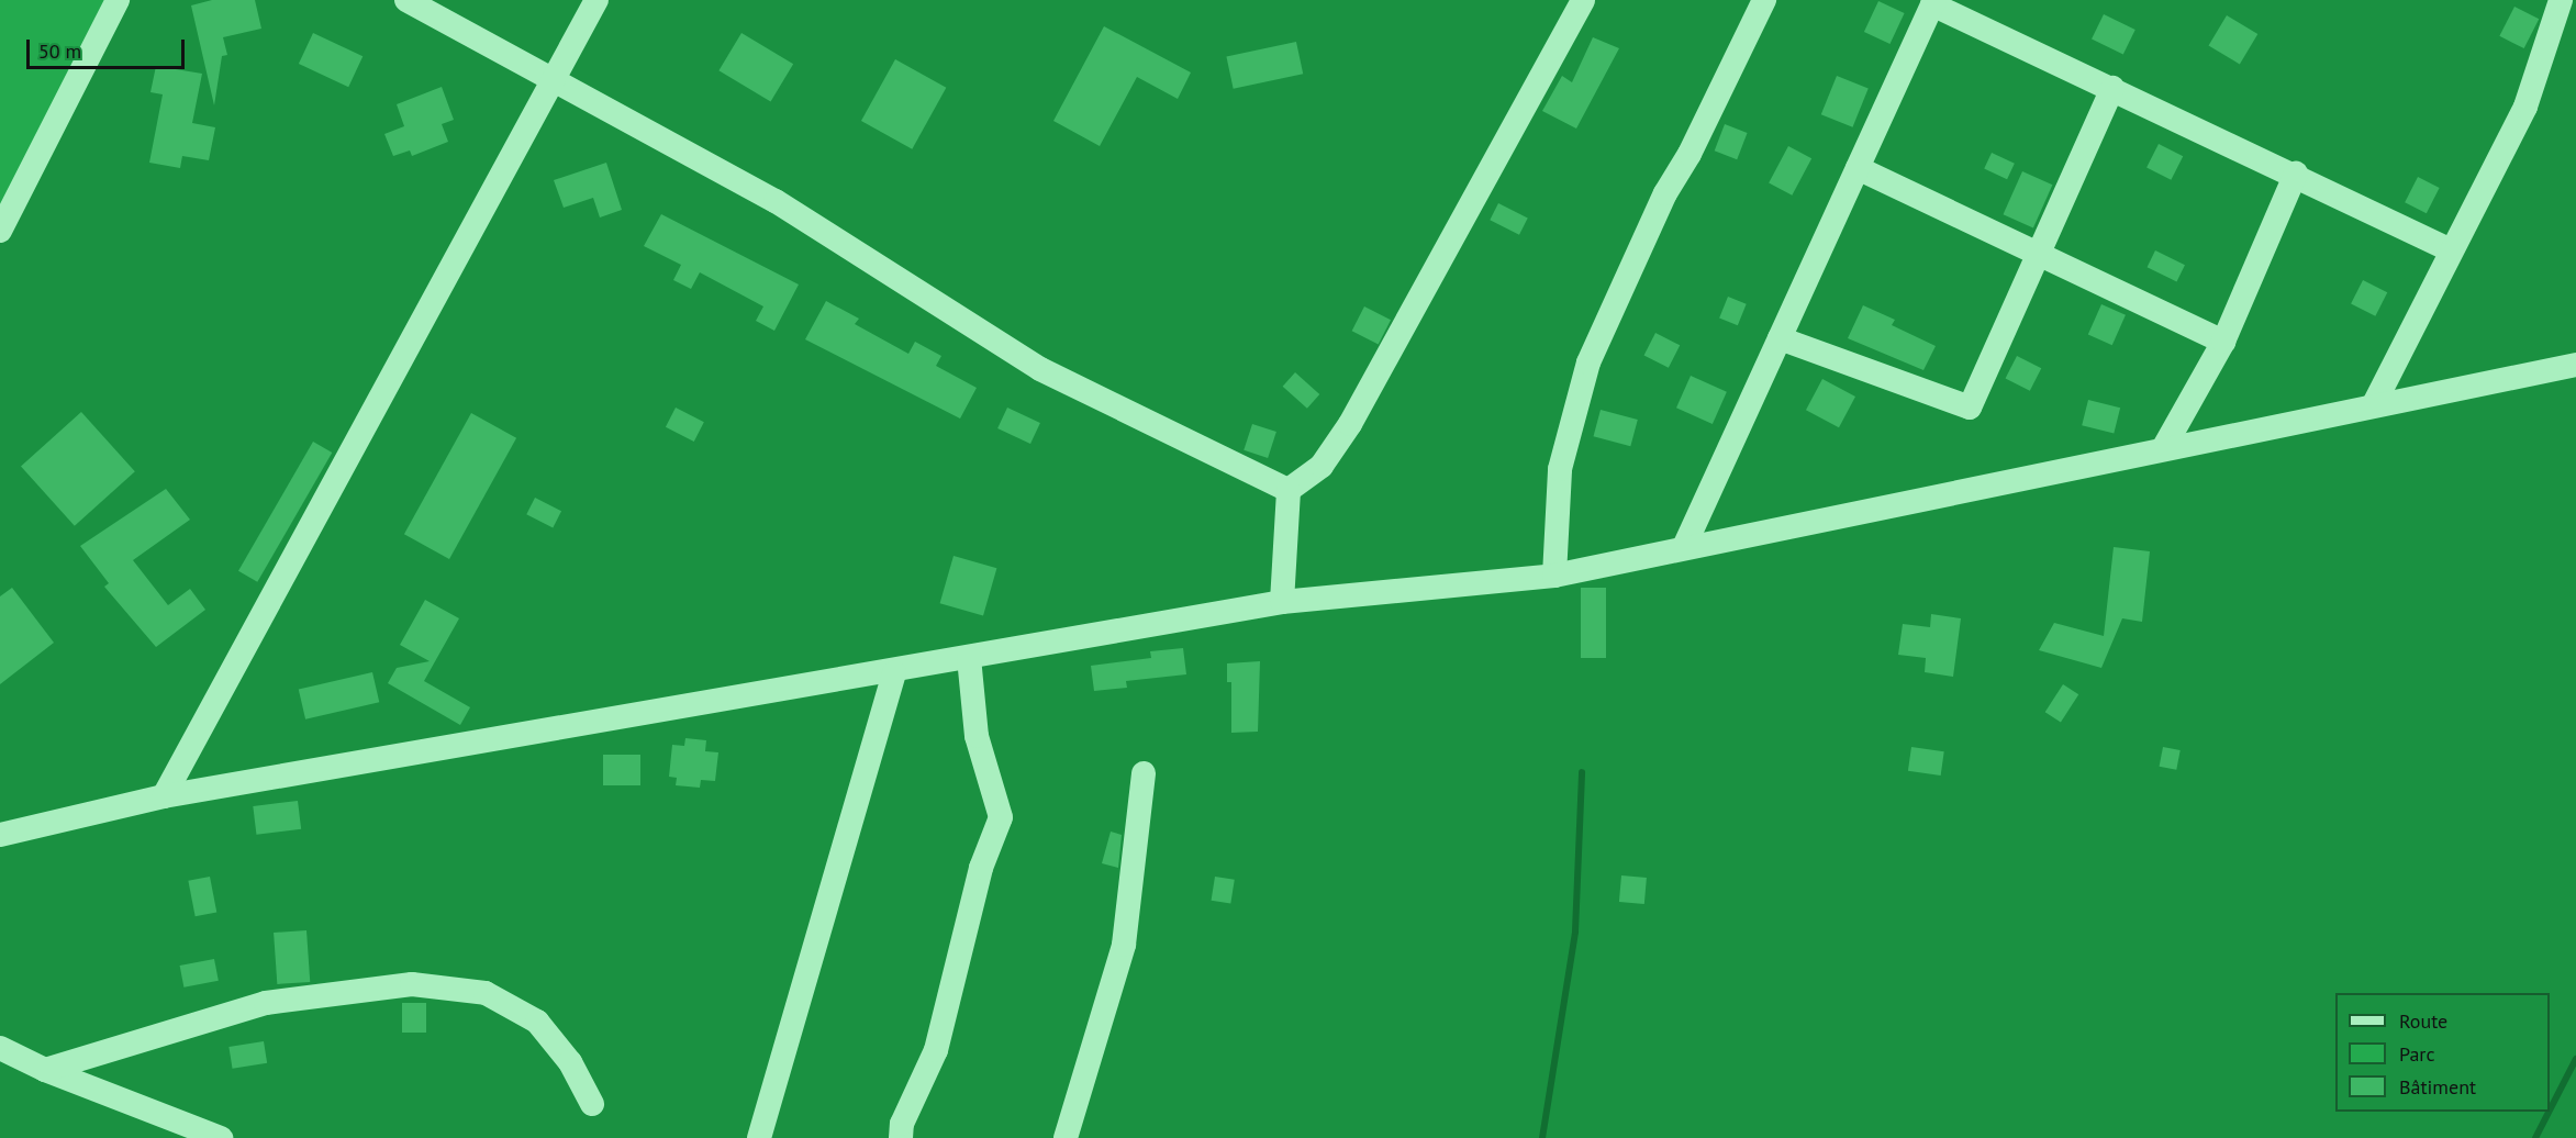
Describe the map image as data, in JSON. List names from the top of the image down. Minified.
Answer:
{"legend":["Route","Parc","Bâtiment"],"scale_bar":"50 m"}
